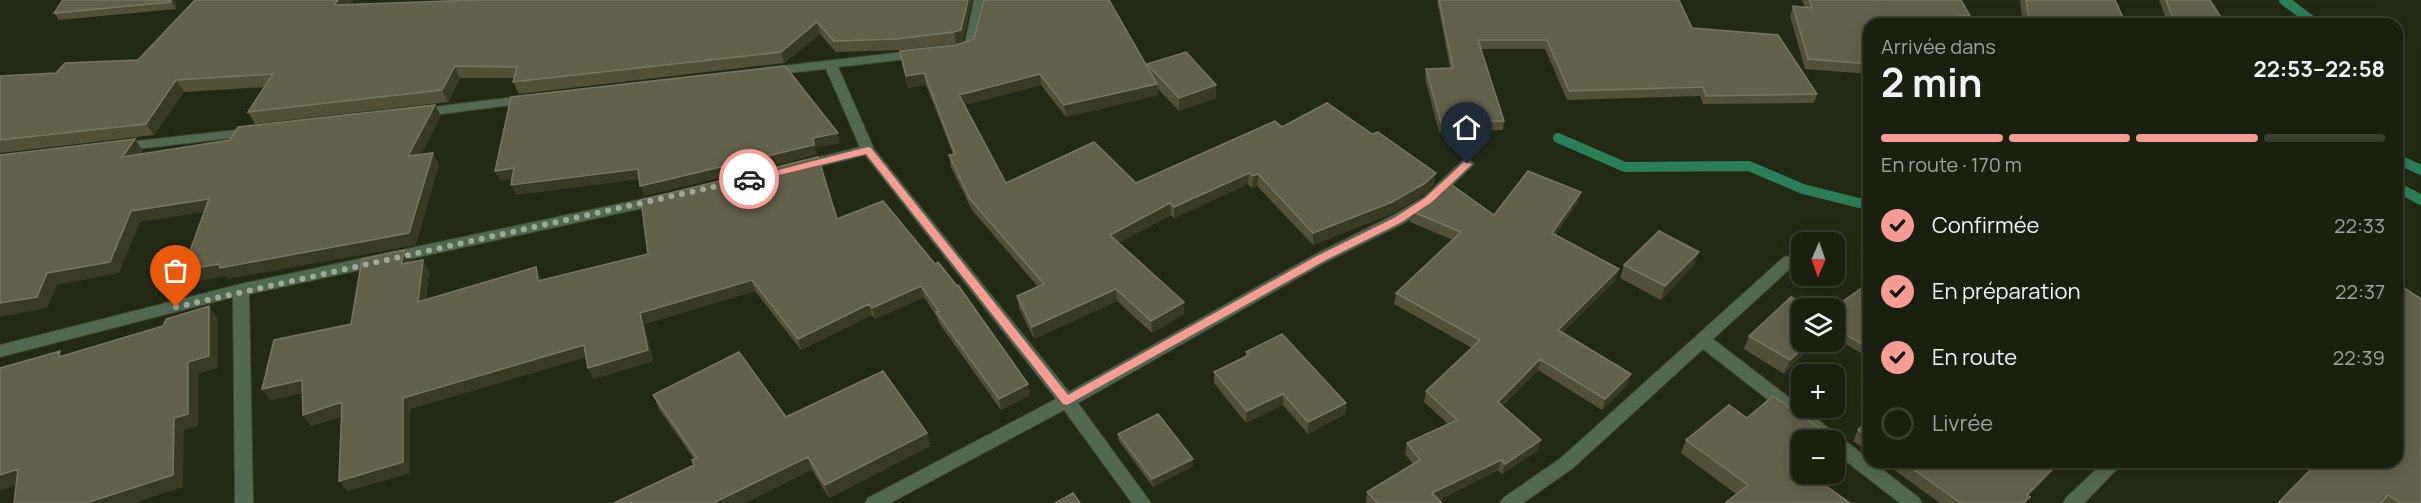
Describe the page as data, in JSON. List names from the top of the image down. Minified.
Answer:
{"north":"bottom","page":{"heading":["2 min","Arrivée dans","22:53–22:58"],"bar":"En route · 170 m","list":[["Confirmée","22:33"],["En préparation","22:37"],["En route","22:39"],"Livrée"],"map_buttons":["+","−"]}}
